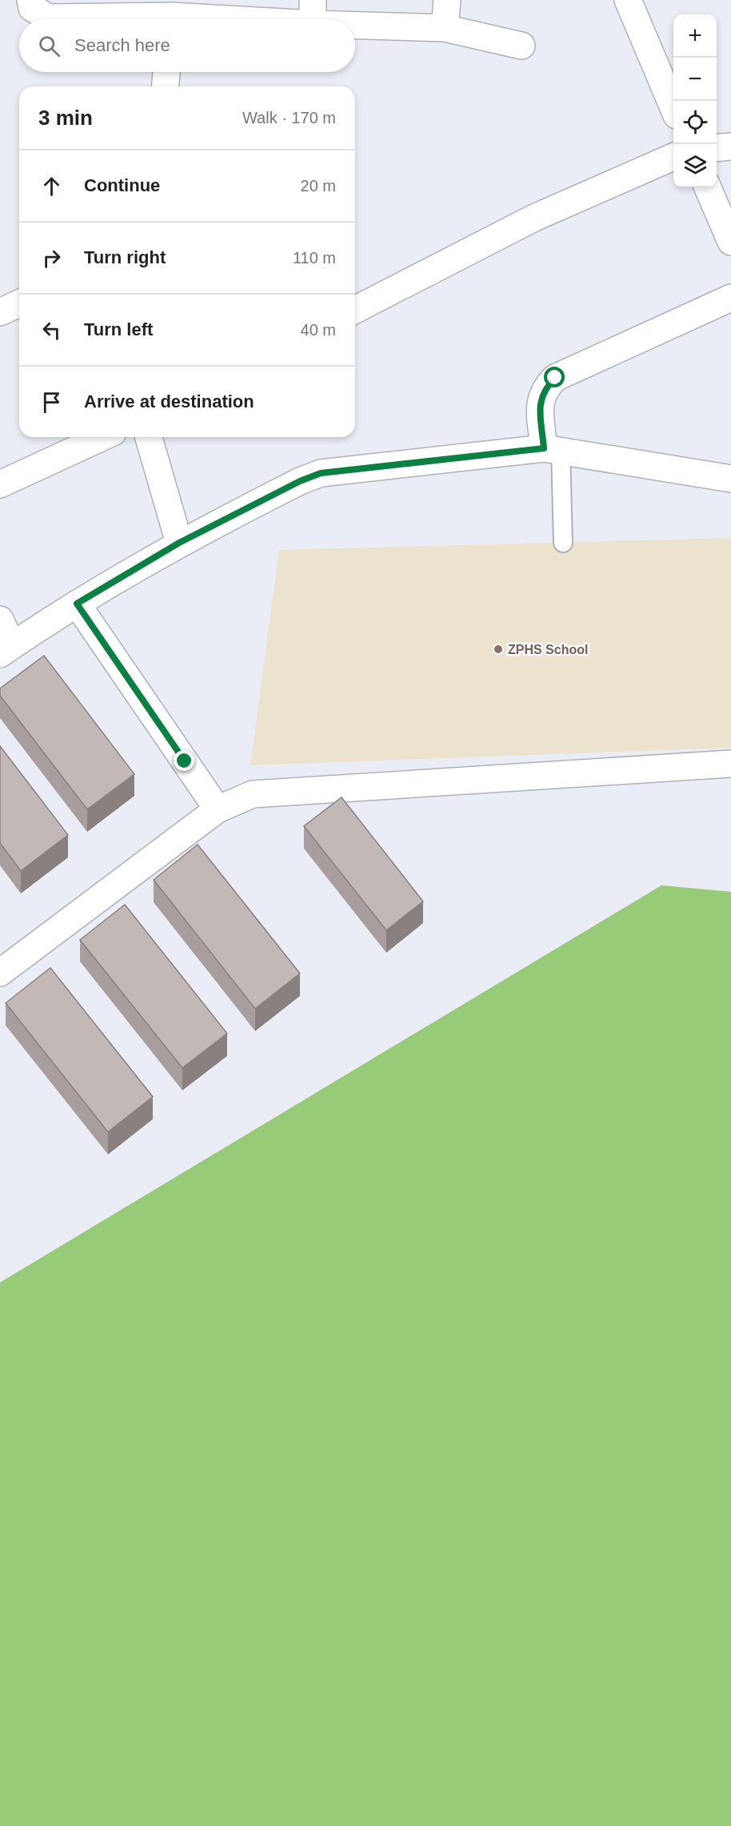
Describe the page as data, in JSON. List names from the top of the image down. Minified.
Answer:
{"places":["ZPHS School"],"page":{"map_buttons":["+","−"],"search":"Search here","heading":["3 min","Walk · 170 m"],"list":[["Continue","20 m"],["Turn right","110 m"],["Turn left","40 m"],"Arrive at destination"]}}
